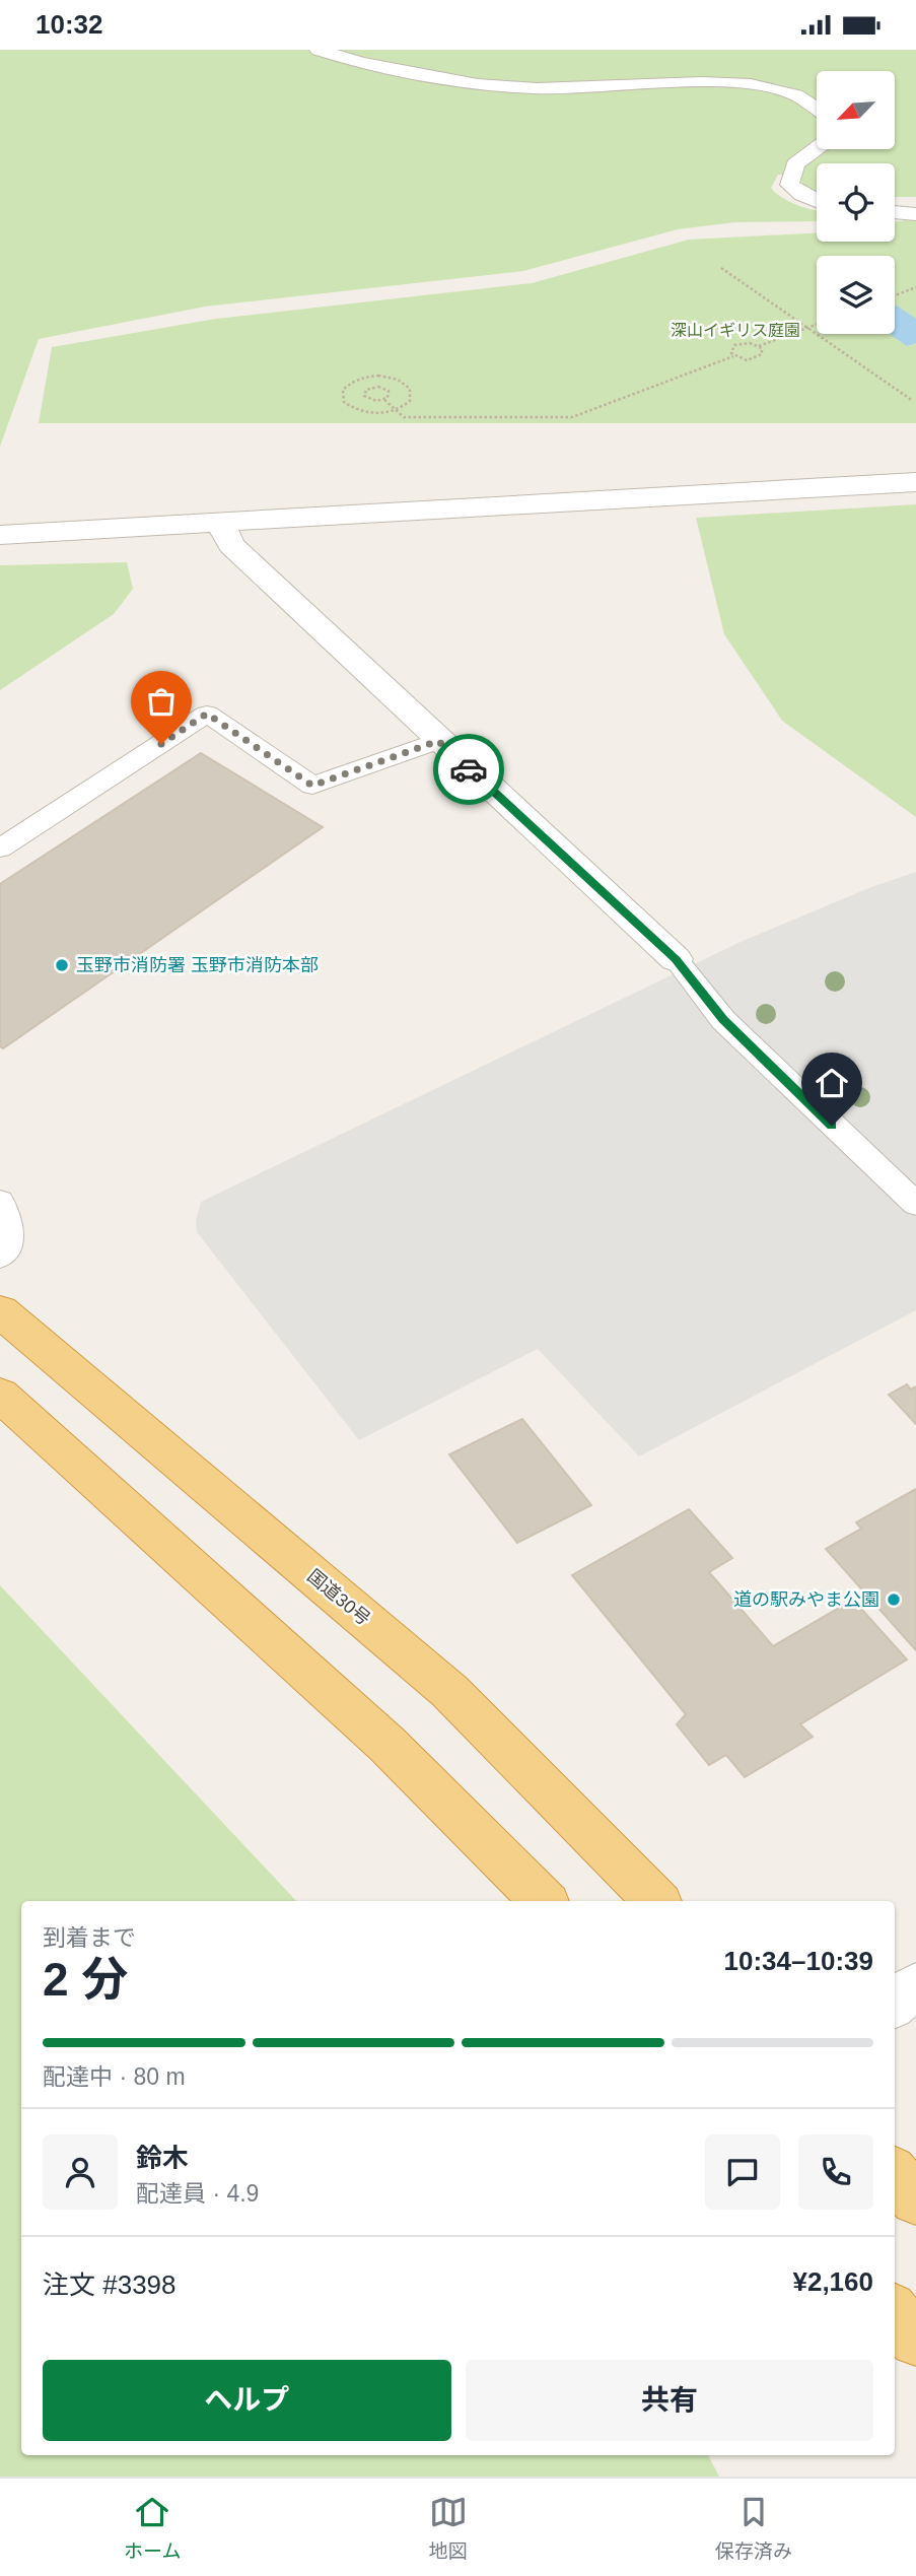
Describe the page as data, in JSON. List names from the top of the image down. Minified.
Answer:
{"streets":{"highway":["国道30号"]},"parks":["深山イギリス庭園"],"places":["玉野市消防署 玉野市消防本部","道の駅みやま公園"],"north":"bottom left","page":{"status":"10:32","heading":["2 分","到着まで","10:34–10:39"],"panel":["鈴木","配達員 · 4.9","注文 #3398","¥2,160"],"bar":"配達中 · 80 m","buttons":["ヘルプ","共有"],"tabs":["ホーム","地図","保存済み"]}}
